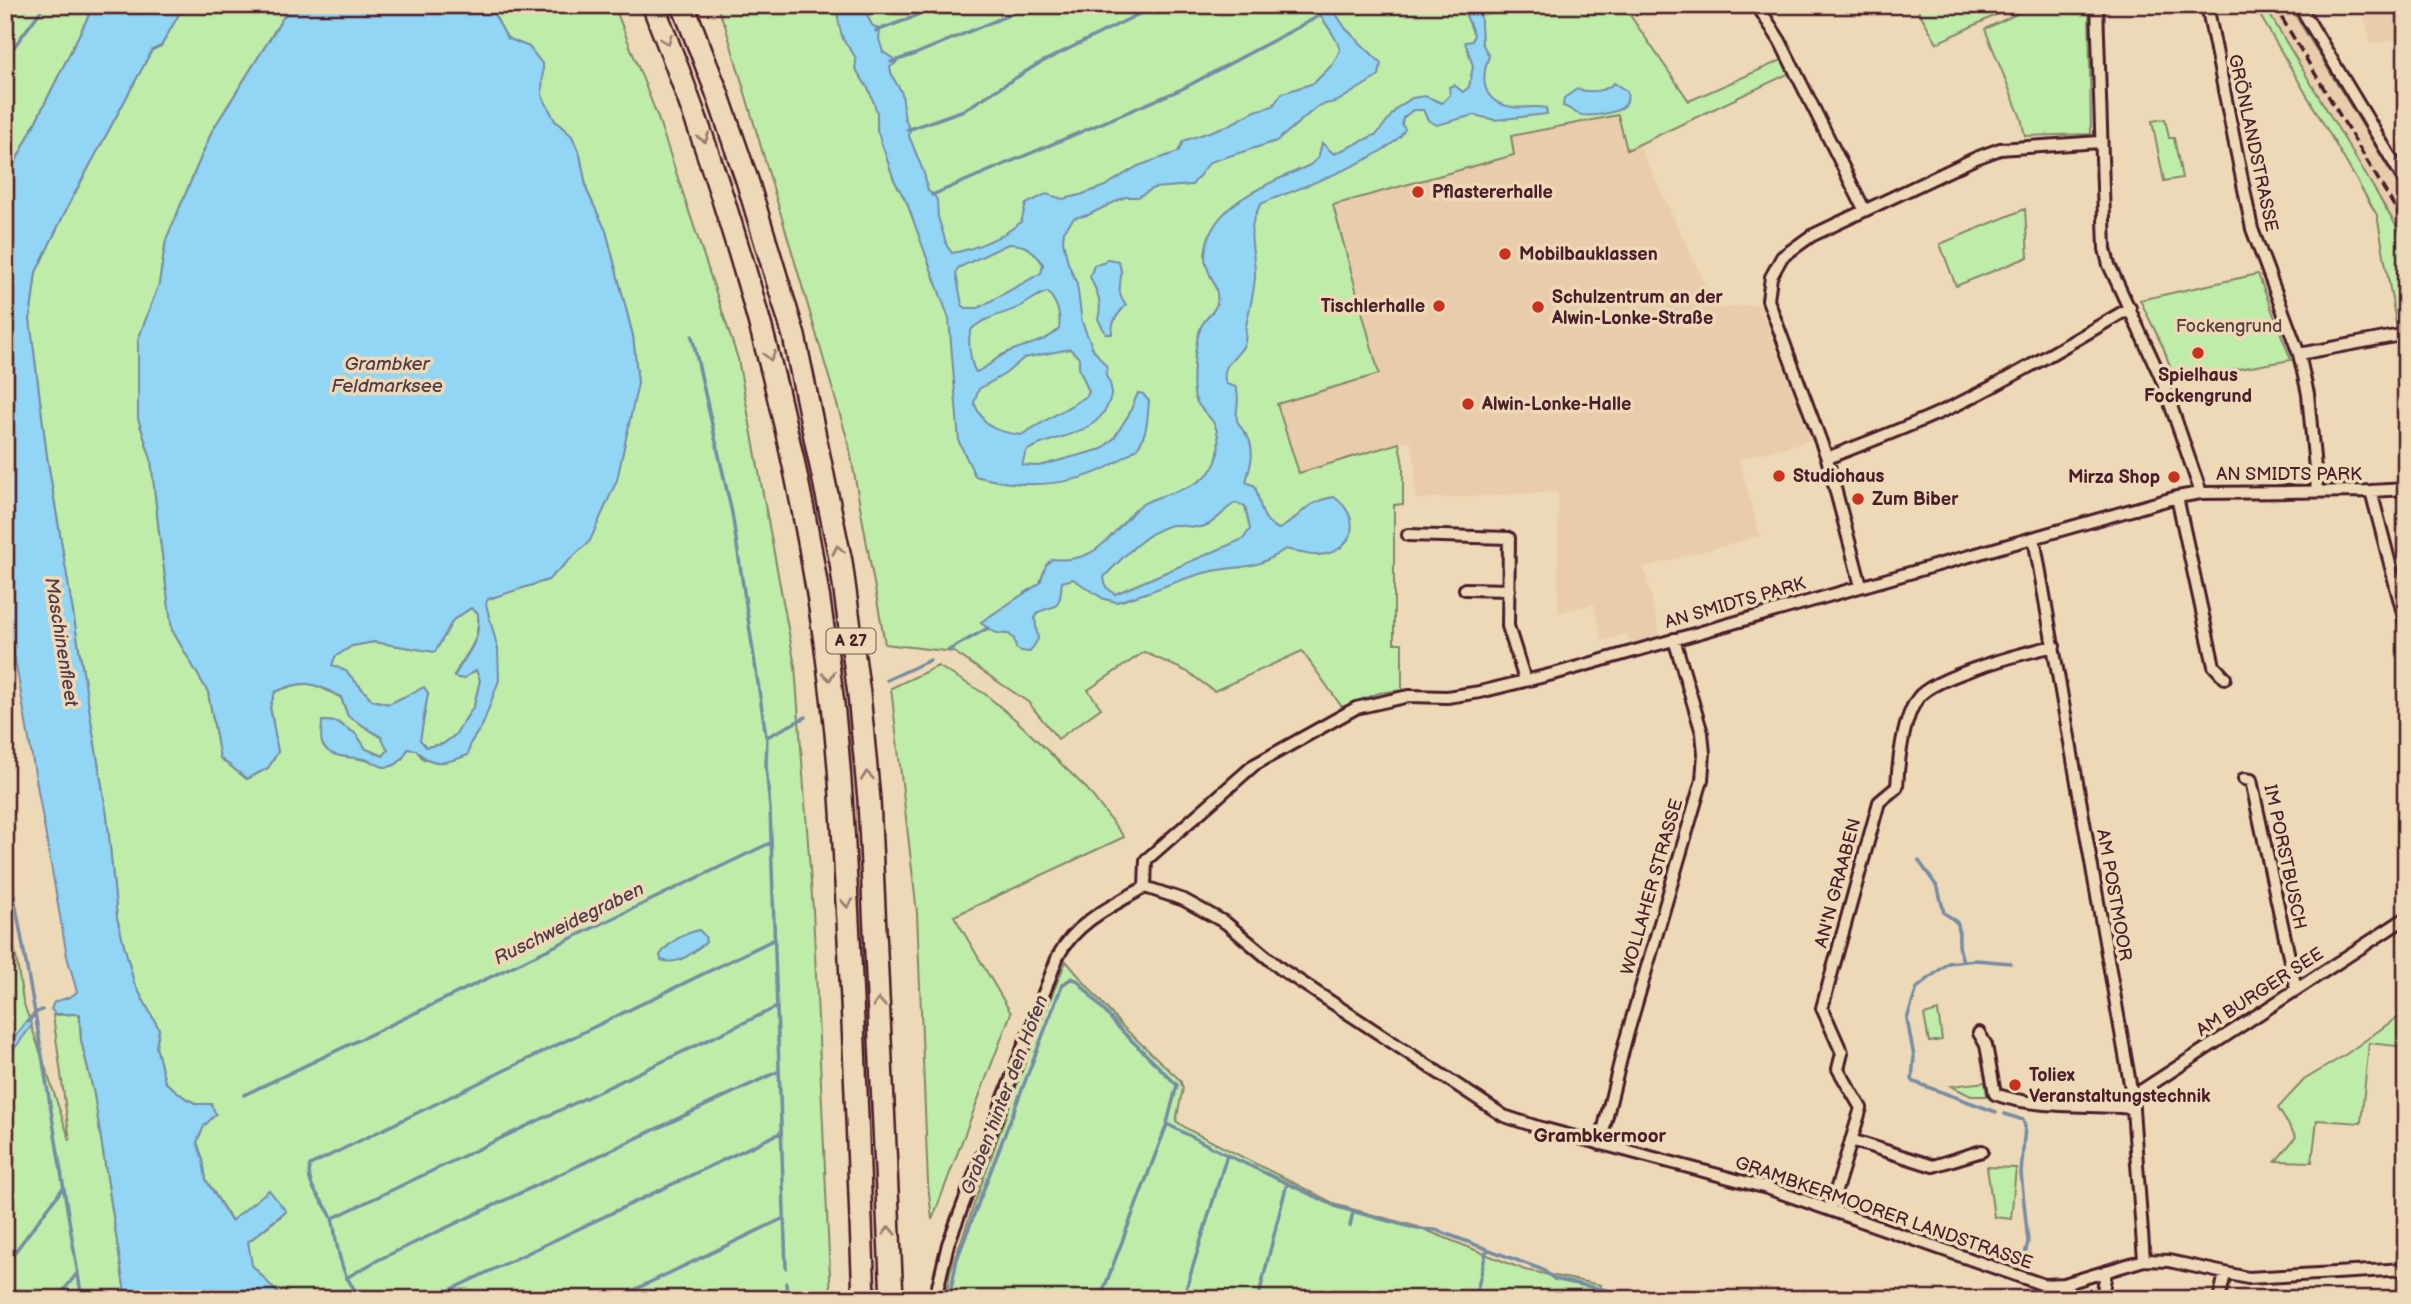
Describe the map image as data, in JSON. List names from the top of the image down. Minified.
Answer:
{"streets":{"highway":["A 27"],"street":["GRÖNLANDSTRASSE","AN SMIDTS PARK","IM PORSTBUSCH","AN'N GRAABEN","WOLLAHER STRASSE","AM POSTMOOR","AM BURGER SEE","GRAMBKERMOORER LANDSTRASSE"]},"crossings":[["GRÖNLANDSTRASSE","AN SMIDTS PARK"],["AN SMIDTS PARK","WOLLAHER STRASSE"],["AN SMIDTS PARK","AM POSTMOOR"],["AN SMIDTS PARK","GRAMBKERMOORER LANDSTRASSE"],["IM PORSTBUSCH","AM BURGER SEE"],["AN'N GRAABEN","AM POSTMOOR"],["WOLLAHER STRASSE","GRAMBKERMOORER LANDSTRASSE"],["AM POSTMOOR","AM BURGER SEE"],["AM POSTMOOR","GRAMBKERMOORER LANDSTRASSE"]],"districts":["Grambkermoor"],"water":["Grambker Feldmarksee","Maschinenfleet","Ruschweidegraben","Graben hinter den Höfen"],"parks":["Fockengrund"],"places":["Pflastererhalle","Mobilbauklassen","Tischlerhalle","Schulzentrum an der Alwin-Lonke-Straße","Spielhaus Fockengrund","Alwin-Lonke-Halle","Studiohaus","Mirza Shop","Zum Biber","Toliex Veranstaltungstechnik"]}
